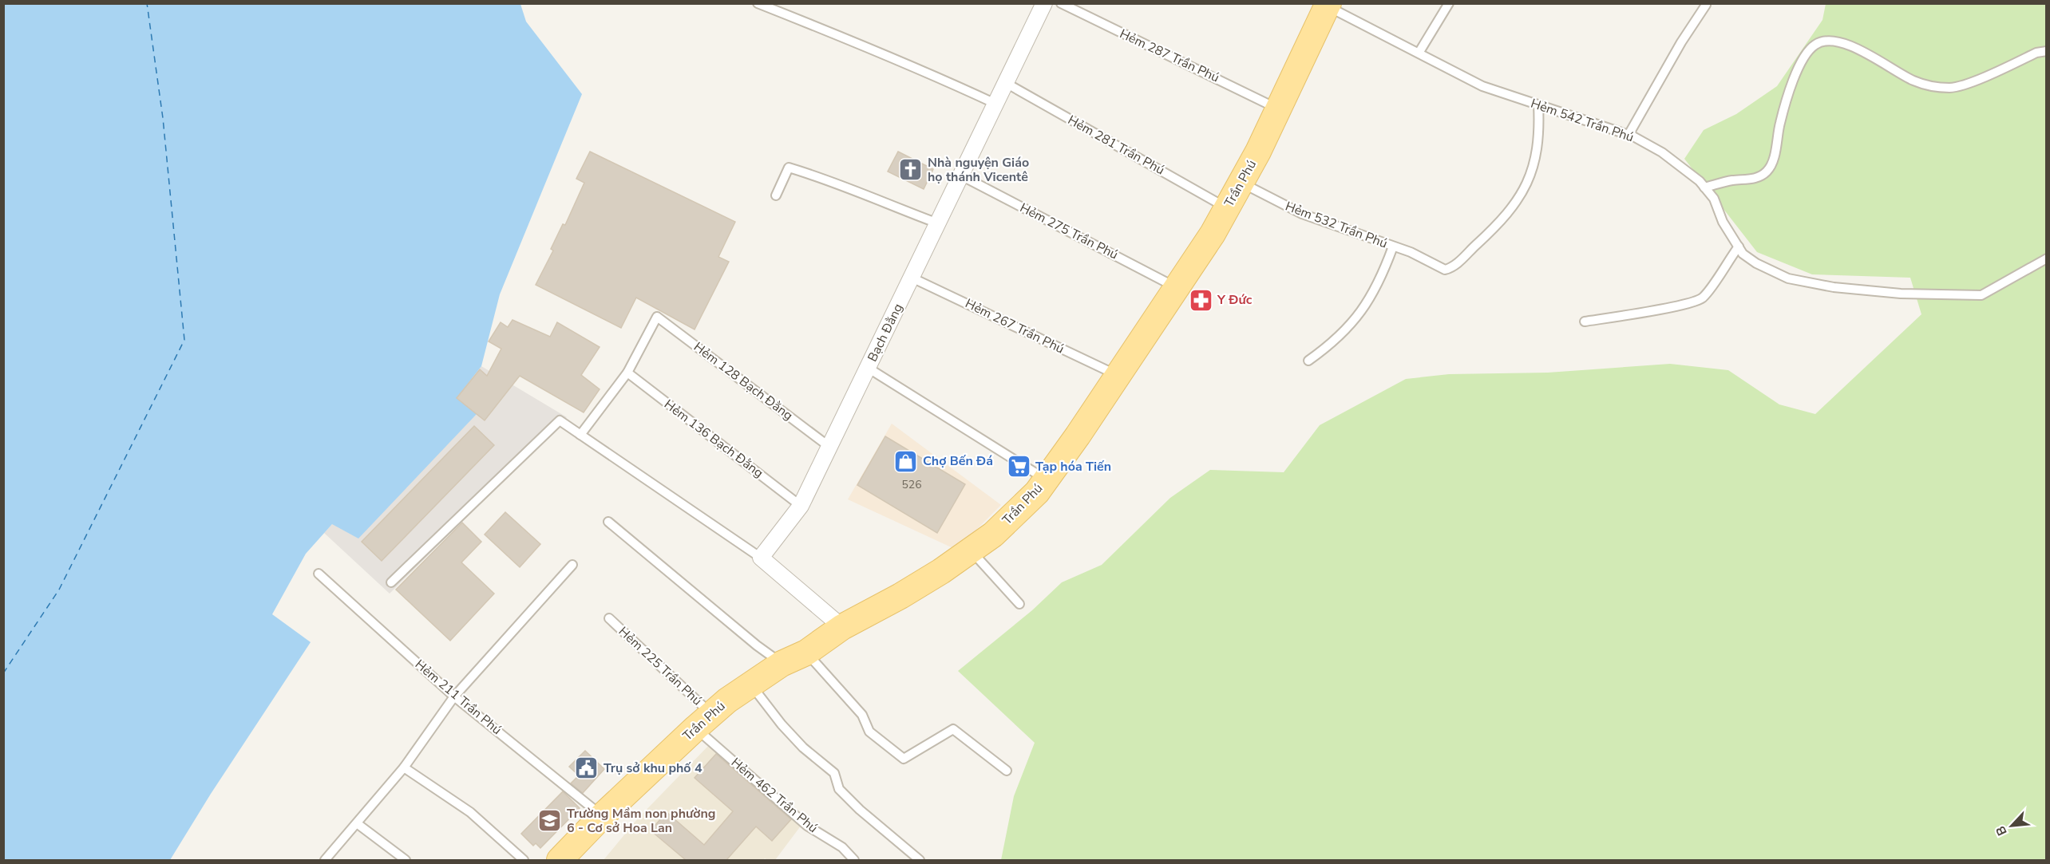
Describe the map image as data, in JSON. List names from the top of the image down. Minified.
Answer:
{"streets":{"main road":["Trần Phú"],"street":["Bạch Đằng"],"lane":["Hẻm 287 Trần Phú","Hẻm 542 Trần Phú","Hẻm 281 Trần Phú","Hẻm 532 Trần Phú","Hẻm 275 Trần Phú","Hẻm 267 Trần Phú","Hẻm 128 Bạch Đằng","Hẻm 136 Bạch Đằng","Hẻm 225 Trần Phú","Hẻm 211 Trần Phú","Hẻm 462 Trần Phú"]},"crossings":[["Hẻm 287 Trần Phú","Trần Phú"],["Hẻm 542 Trần Phú","Trần Phú"],["Hẻm 542 Trần Phú","Hẻm 532 Trần Phú"],["Hẻm 281 Trần Phú","Trần Phú"],["Hẻm 281 Trần Phú","Bạch Đằng"],["Trần Phú","Hẻm 532 Trần Phú"],["Trần Phú","Hẻm 275 Trần Phú"],["Trần Phú","Hẻm 267 Trần Phú"],["Trần Phú","Hẻm 225 Trần Phú"],["Trần Phú","Hẻm 211 Trần Phú"],["Trần Phú","Hẻm 462 Trần Phú"],["Hẻm 275 Trần Phú","Bạch Đằng"],["Hẻm 267 Trần Phú","Bạch Đằng"],["Bạch Đằng","Hẻm 128 Bạch Đằng"],["Bạch Đằng","Hẻm 136 Bạch Đằng"],["Hẻm 128 Bạch Đằng","Hẻm 136 Bạch Đằng"],["Hẻm 225 Trần Phú","Hẻm 462 Trần Phú"]],"places":{"church":["Nhà nguyện Giáo họ thánh Vicentê"],"pharmacy":["Y Đức"],"shop":["Chợ Bến Đá"],"supermarket":["Tạp hóa Tiến"],"public building":["Trụ sở khu phố 4"],"school or university":["Trường Mầm non phường 6 - Cơ sở Hoa Lan"]},"house_numbers":["526"],"north":"bottom left"}
